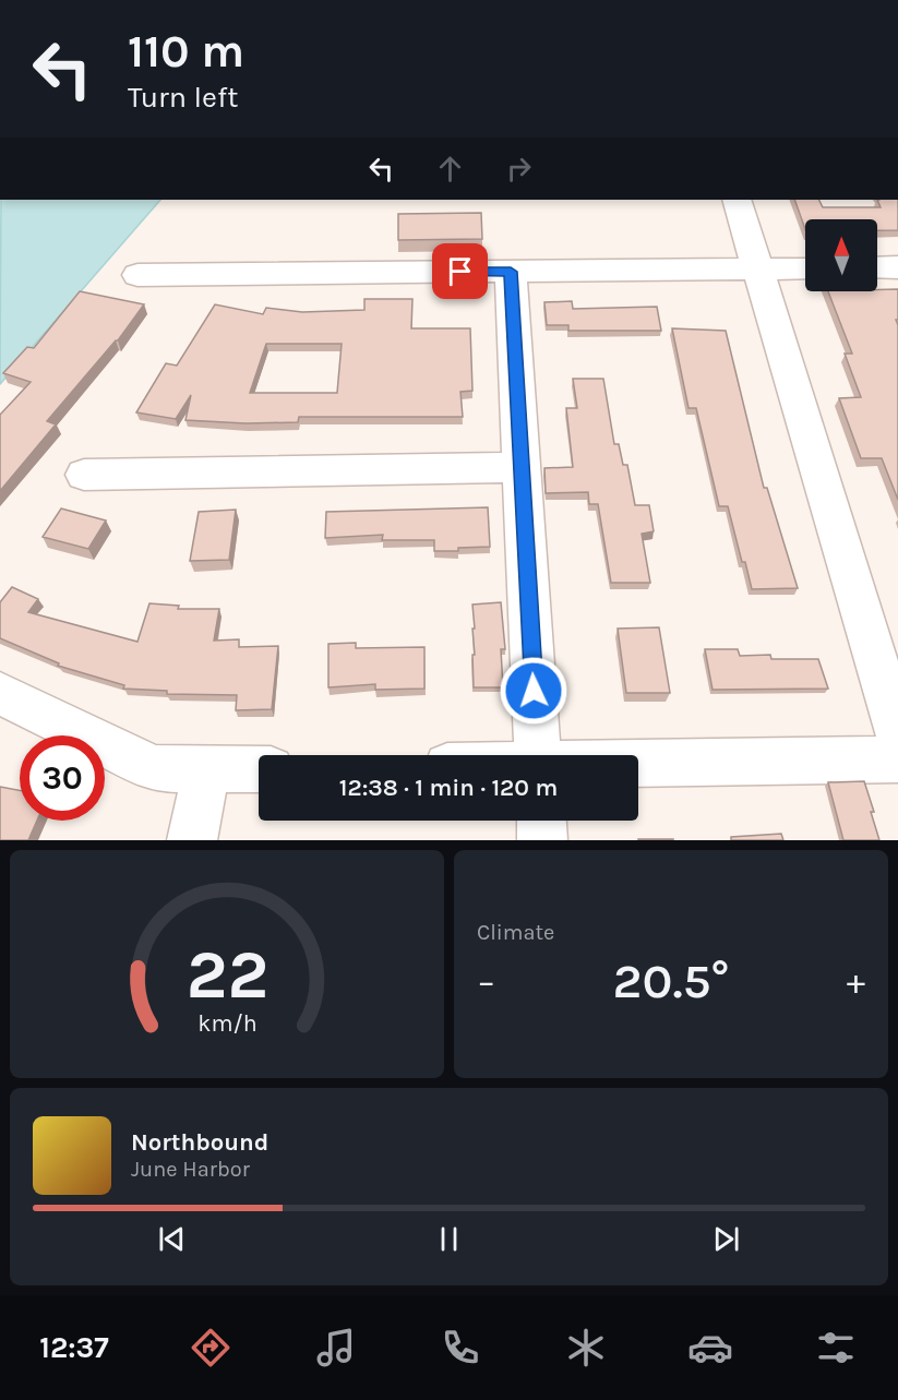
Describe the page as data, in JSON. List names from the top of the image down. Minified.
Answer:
{"north":"top","page":{"turn":["110 m","Turn left"],"limit":"30","trip":"12:38 · 1 min · 120 m","tile":"Climate","heat":["−","20.5°","+"],"song":["Northbound","June Harbor"],"tabs":"12:37","gauge":["22","km/h"]}}
